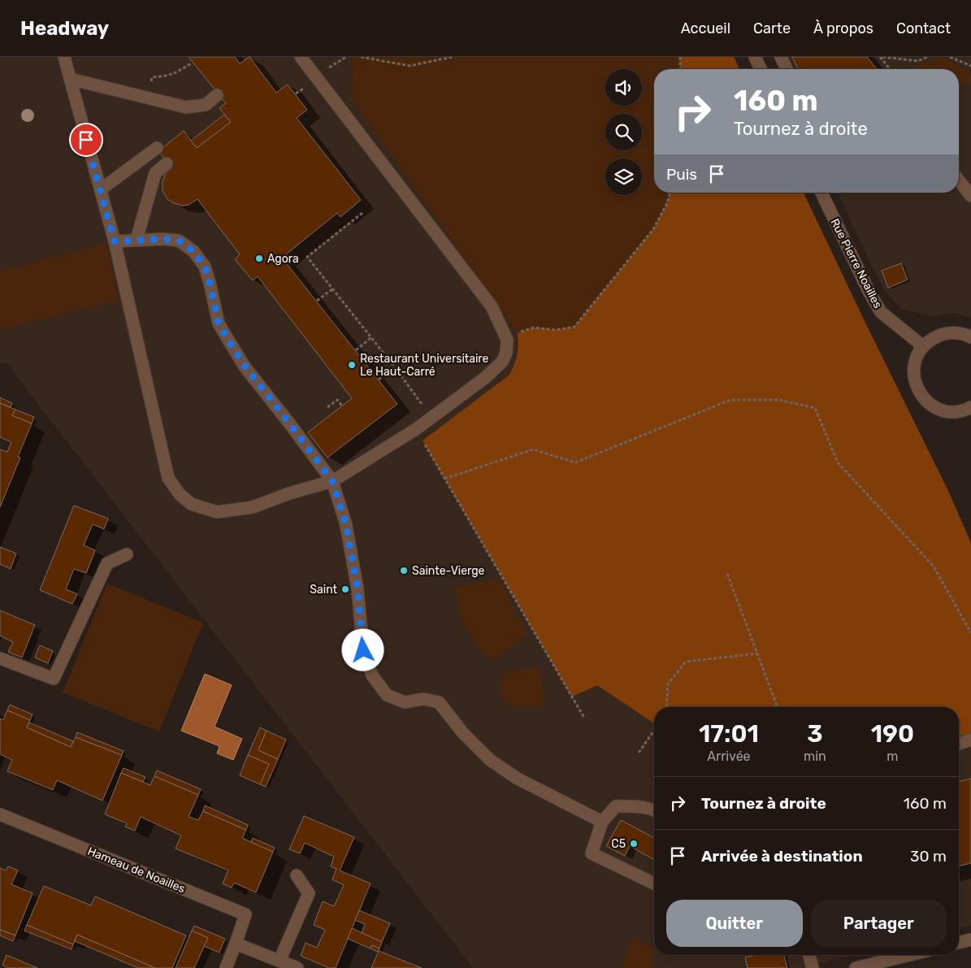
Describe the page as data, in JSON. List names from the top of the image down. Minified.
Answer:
{"streets":{"street":["Rue Pierre Noailles","Hameau de Noailles"]},"places":["Agora","Restaurant Universitaire Le Haut-Carré","Sainte-Vierge","Saint","C5"],"page":{"header":"Headway","nav":["Accueil","Carte","À propos","Contact"],"turn":["160 m","Tournez à droite"],"then":"Puis","eta":["17:01","Arrivée","3","min","190","m"],"list":[{"name":"Tournez à droite","value":"160 m"},{"name":"Arrivée à destination","value":"30 m"}],"buttons":["Quitter","Partager"]}}
